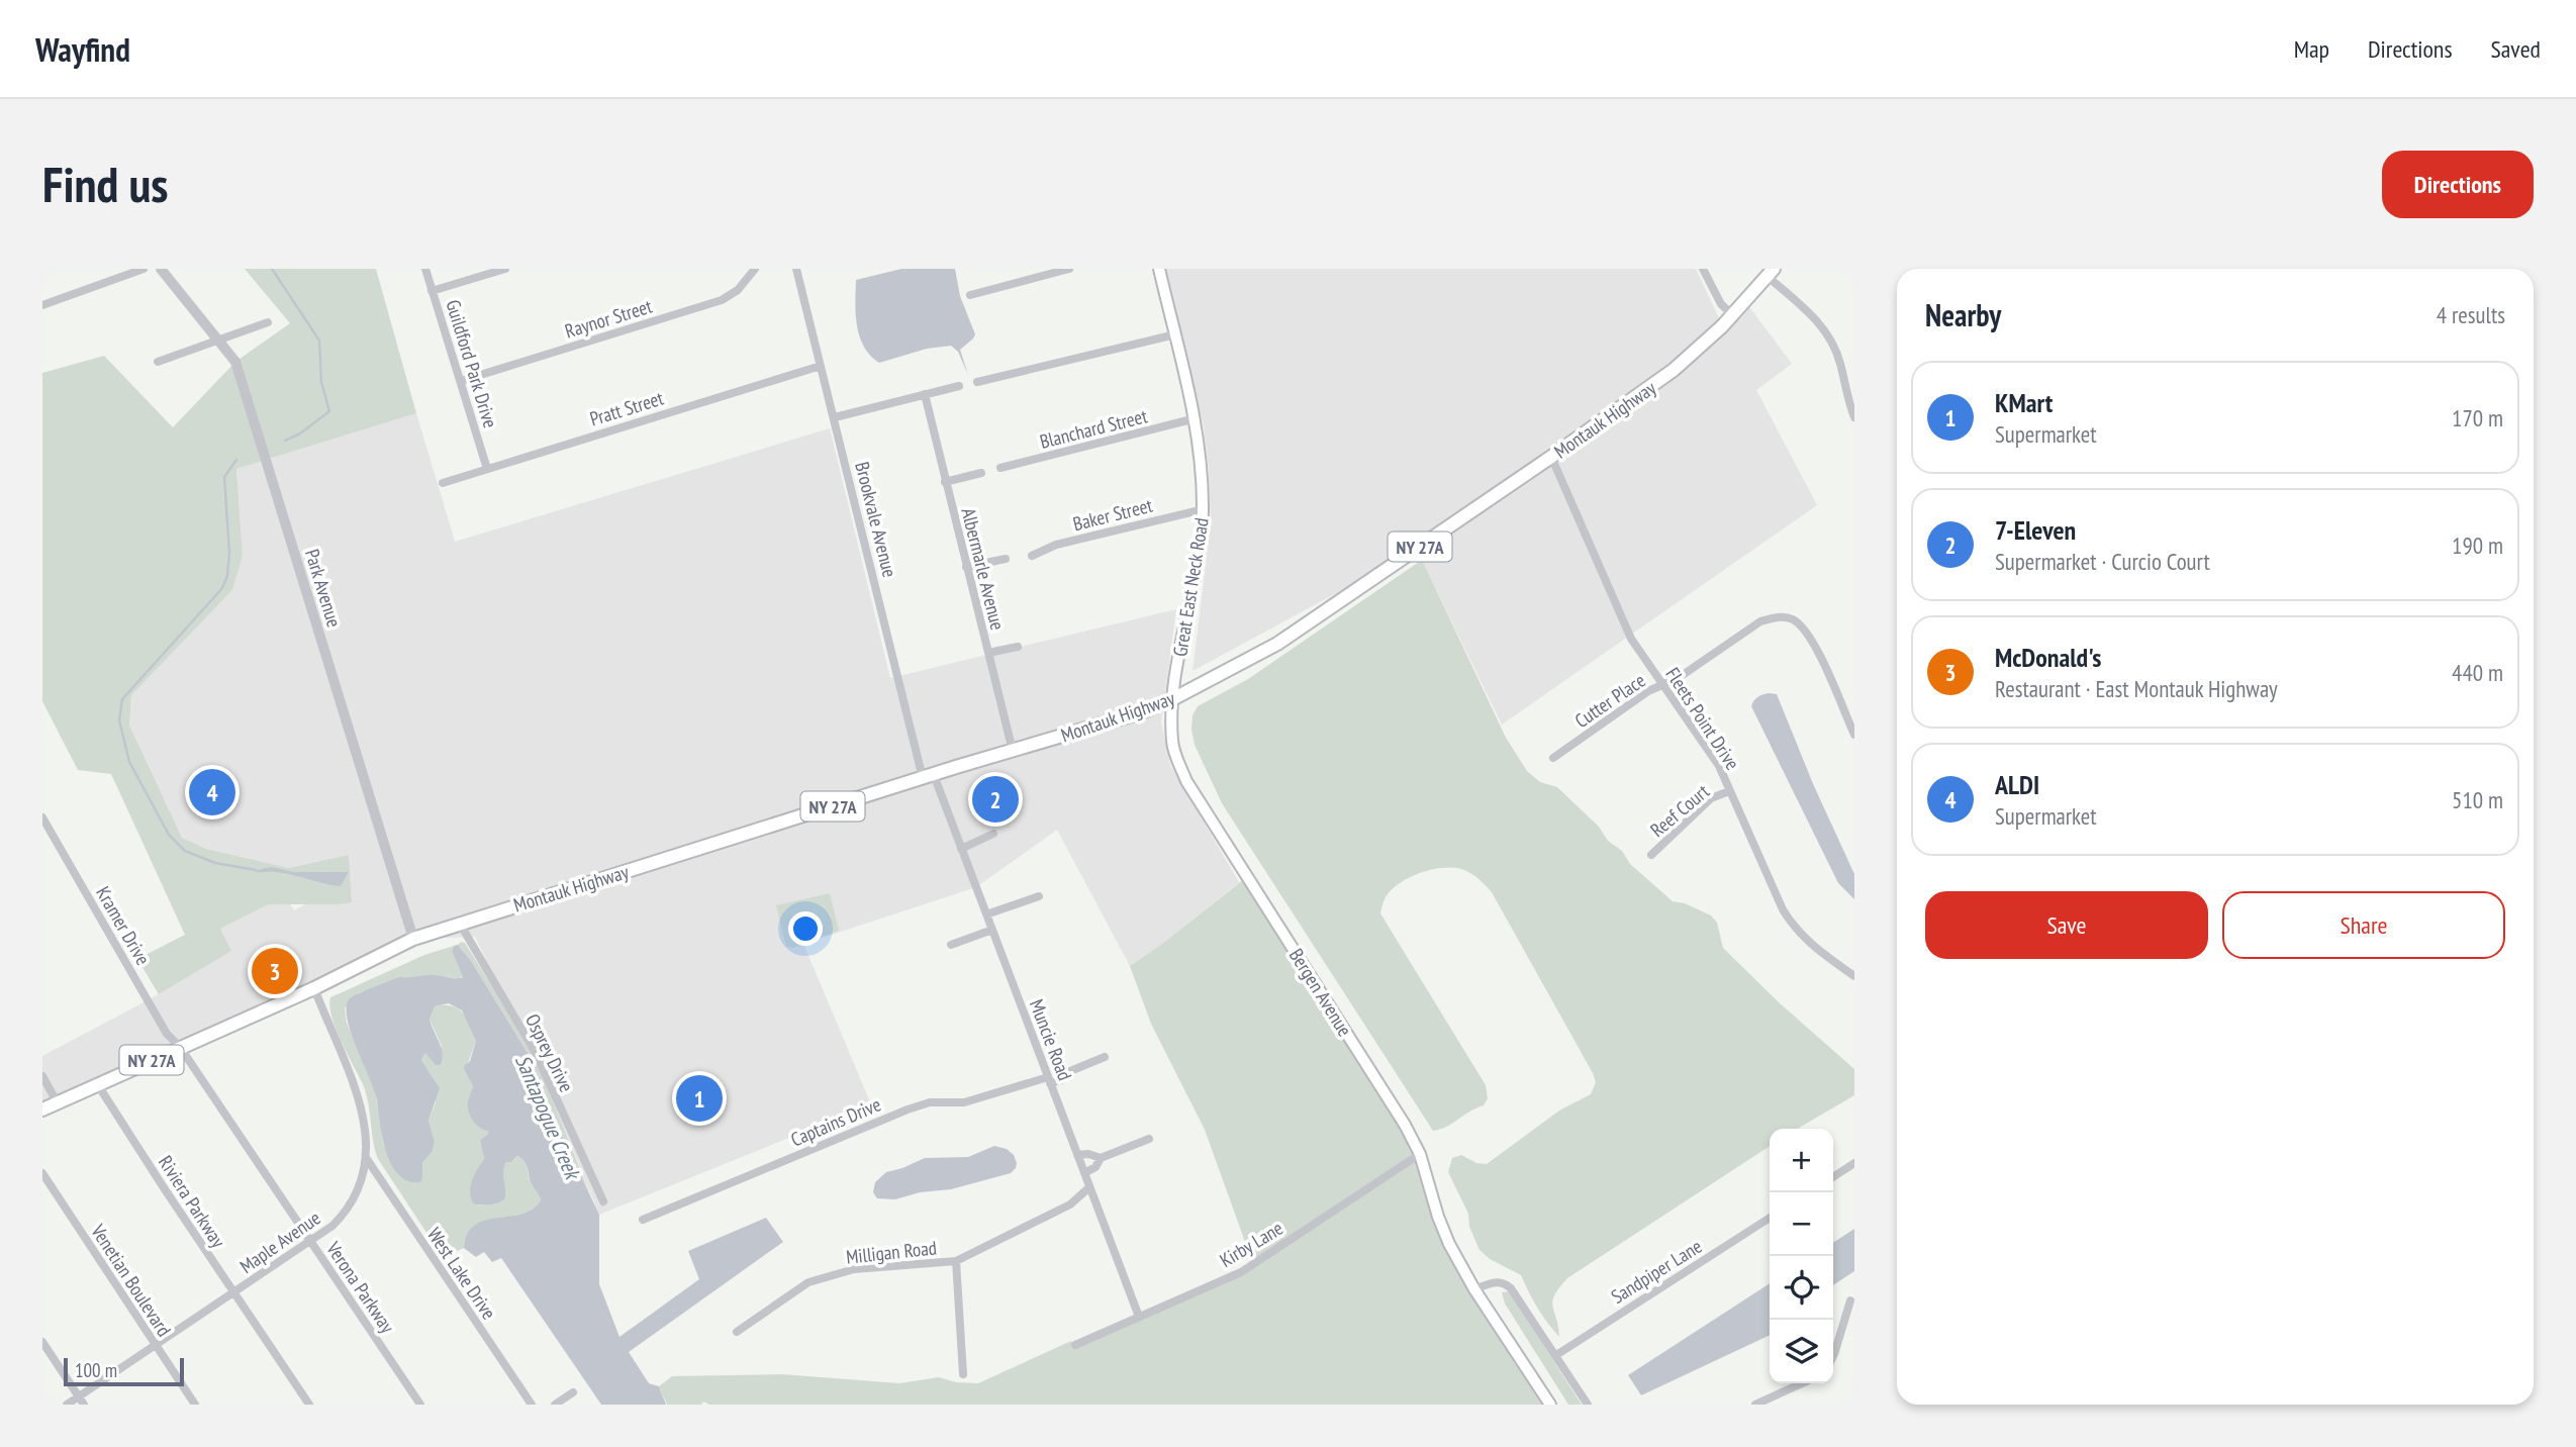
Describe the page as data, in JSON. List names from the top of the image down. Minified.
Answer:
{"streets":{"main road":["Montauk Highway","NY 27A","Great East Neck Road","Bergen Avenue"],"street":["Raynor Street","Guildford Park Drive","Pratt Street","Blanchard Street","Baker Street","Brookvale Avenue","Albermarle Avenue","Park Avenue","Cutter Place","Fleets Point Drive","Reef Court","Kramer Drive","Muncie Road","Osprey Drive","Captains Drive","Riviera Parkway","Maple Avenue","Kirby Lane","Milligan Road","Sandpiper Lane","West Lake Drive","Venetian Boulevard","Verona Parkway"]},"crossings":[["Raynor Street","Guildford Park Drive"],["Guildford Park Drive","Pratt Street"],["Pratt Street","Brookvale Avenue"],["Montauk Highway","Brookvale Avenue"],["Montauk Highway","NY 27A"],["Montauk Highway","Albermarle Avenue"],["Montauk Highway","Great East Neck Road"],["Montauk Highway","Park Avenue"],["Montauk Highway","Fleets Point Drive"],["Montauk Highway","Bergen Avenue"],["Montauk Highway","Muncie Road"],["Montauk Highway","Osprey Drive"],["Blanchard Street","Great East Neck Road"],["Baker Street","Great East Neck Road"],["Brookvale Avenue","Muncie Road"],["NY 27A","Park Avenue"],["NY 27A","Kramer Drive"],["NY 27A","Riviera Parkway"],["NY 27A","Maple Avenue"],["NY 27A","Verona Parkway"],["Great East Neck Road","Bergen Avenue"],["Cutter Place","Fleets Point Drive"],["Fleets Point Drive","Reef Court"],["Kramer Drive","Verona Parkway"],["Bergen Avenue","Kirby Lane"],["Muncie Road","Captains Drive"],["Muncie Road","Kirby Lane"],["Muncie Road","Milligan Road"],["Riviera Parkway","Maple Avenue"],["Maple Avenue","West Lake Drive"],["Maple Avenue","Venetian Boulevard"],["Maple Avenue","Verona Parkway"]],"water":["Santapogue Creek"],"scale_bar":"100 m","page":{"header":"Wayfind","nav":["Map","Directions","Saved"],"buttons":["Directions",["Save","Share"]],"title":"Find us","heading":["Nearby","4 results"],"list":[{"mark":"1","name":"KMart","note":"Supermarket","value":"170 m"},{"mark":"2","name":"7-Eleven","note":"Supermarket · Curcio Court","value":"190 m"},{"mark":"3","name":"McDonald's","note":"Restaurant · East Montauk Highway","value":"440 m"},{"mark":"4","name":"ALDI","note":"Supermarket","value":"510 m"}],"pins":["4","2","3","1"],"map_buttons":["+","−"],"scale":"100 m"}}
